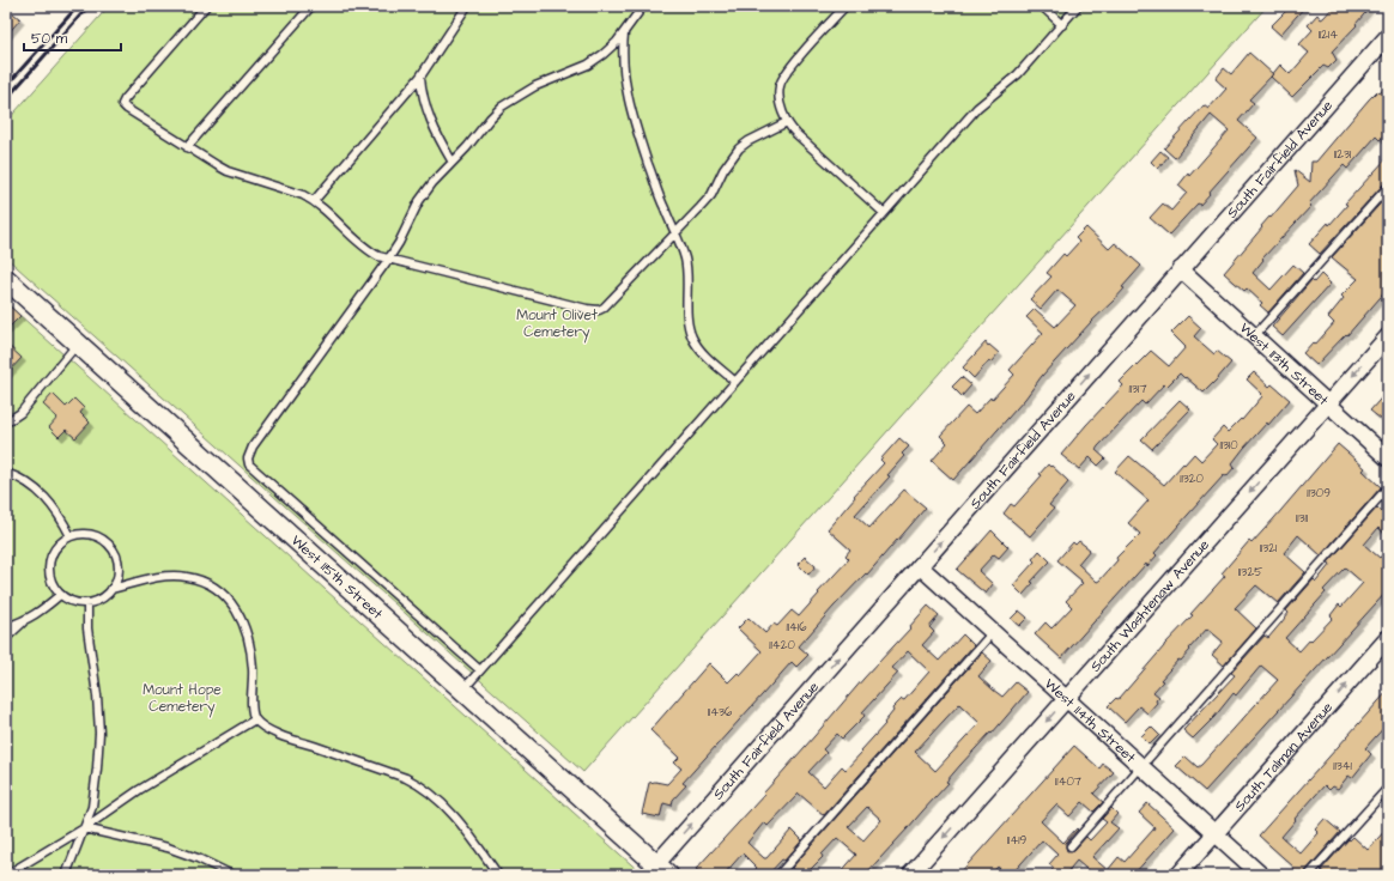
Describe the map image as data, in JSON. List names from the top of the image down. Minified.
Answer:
{"streets":{"street":["South Fairfield Avenue","West 113th Street","West 115th Street","South Washtenaw Avenue","West 114th Street","South Talman Avenue"]},"crossings":[["South Fairfield Avenue","West 113th Street"],["South Fairfield Avenue","West 115th Street"],["South Fairfield Avenue","West 114th Street"],["West 113th Street","South Washtenaw Avenue"],["South Washtenaw Avenue","West 114th Street"],["West 114th Street","South Talman Avenue"]],"one_way":["South Fairfield Avenue","South Washtenaw Avenue","South Talman Avenue"],"parks":["Mount Olivet Cemetery","Mount Hope Cemetery"],"house_numbers":["11214","11231","11317","11310","11320","11309","11311","11321","11325","11416","11420","11436","11341","11407","11419"],"scale_bar":"50 m"}
